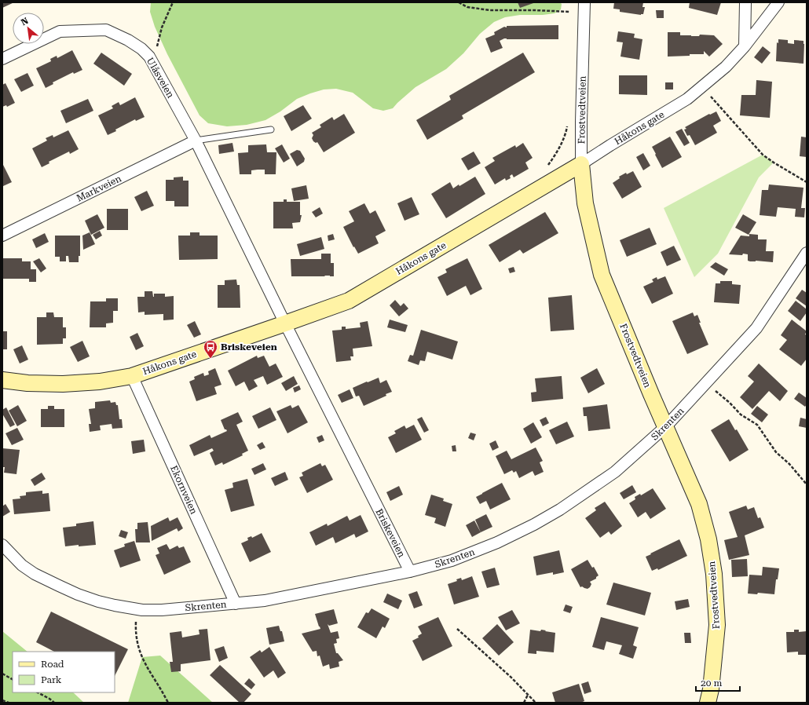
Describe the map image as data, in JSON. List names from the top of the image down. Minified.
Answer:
{"streets":{"main road":["Frostvedtveien","Håkons gate"],"street":["Ulåsveien","Markveien","Skrenten","Ekornveien","Briskeveien"]},"crossings":[["Ulåsveien","Markveien"],["Ulåsveien","Briskeveien"],["Frostvedtveien","Håkons gate"],["Frostvedtveien","Skrenten"],["Håkons gate","Ekornveien"],["Håkons gate","Briskeveien"],["Markveien","Briskeveien"],["Skrenten","Ekornveien"],["Skrenten","Briskeveien"]],"places":{"bus stop":["Briskeveien"]},"legend":["Road","Park"],"scale_bar":"20 m","north":"top left"}
